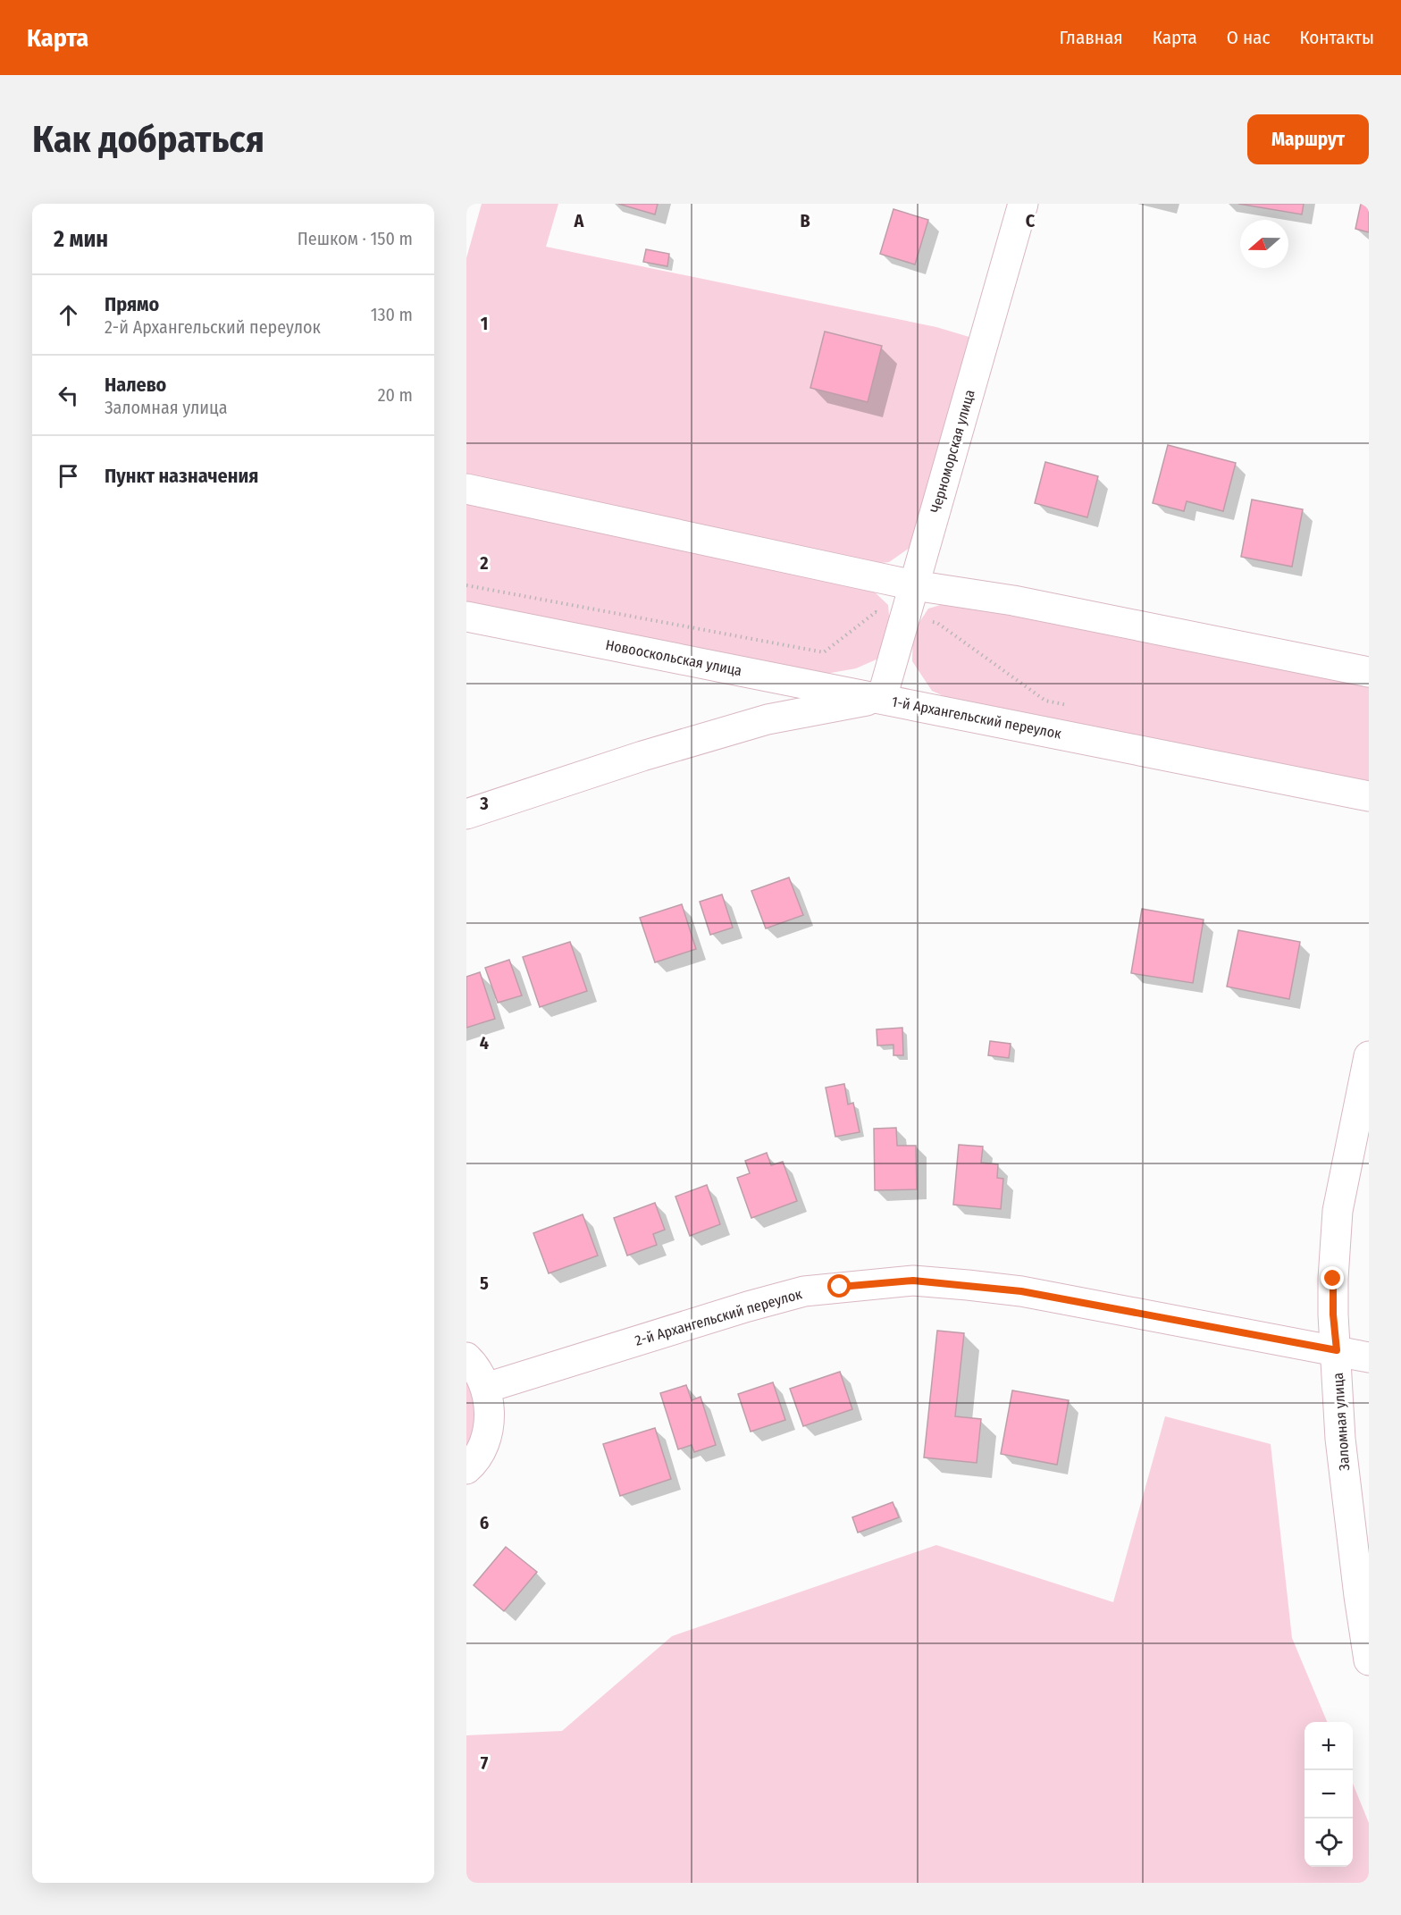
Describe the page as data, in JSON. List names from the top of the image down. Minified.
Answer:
{"streets":{"street":["Черноморская улица","Новооскольская улица","1-й Архангельский переулок","2-й Архангельский переулок","Заломная улица"]},"crossings":[["Черноморская улица","Новооскольская улица"],["Черноморская улица","1-й Архангельский переулок"],["Новооскольская улица","1-й Архангельский переулок"],["2-й Архангельский переулок","Заломная улица"]],"north":"left","page":{"header":"Карта","nav":["Главная","Карта","О нас","Контакты"],"buttons":"Маршрут","title":"Как добраться","heading":["2 мин","Пешком · 150 m"],"list":[["Прямо","2-й Архангельский переулок","130 m"],["Налево","Заломная улица","20 m"],"Пункт назначения"],"map_buttons":["+","−"]},"grid":{"columns":["A","B","C"],"rows":["1","2","3","4","5","6","7"]}}
